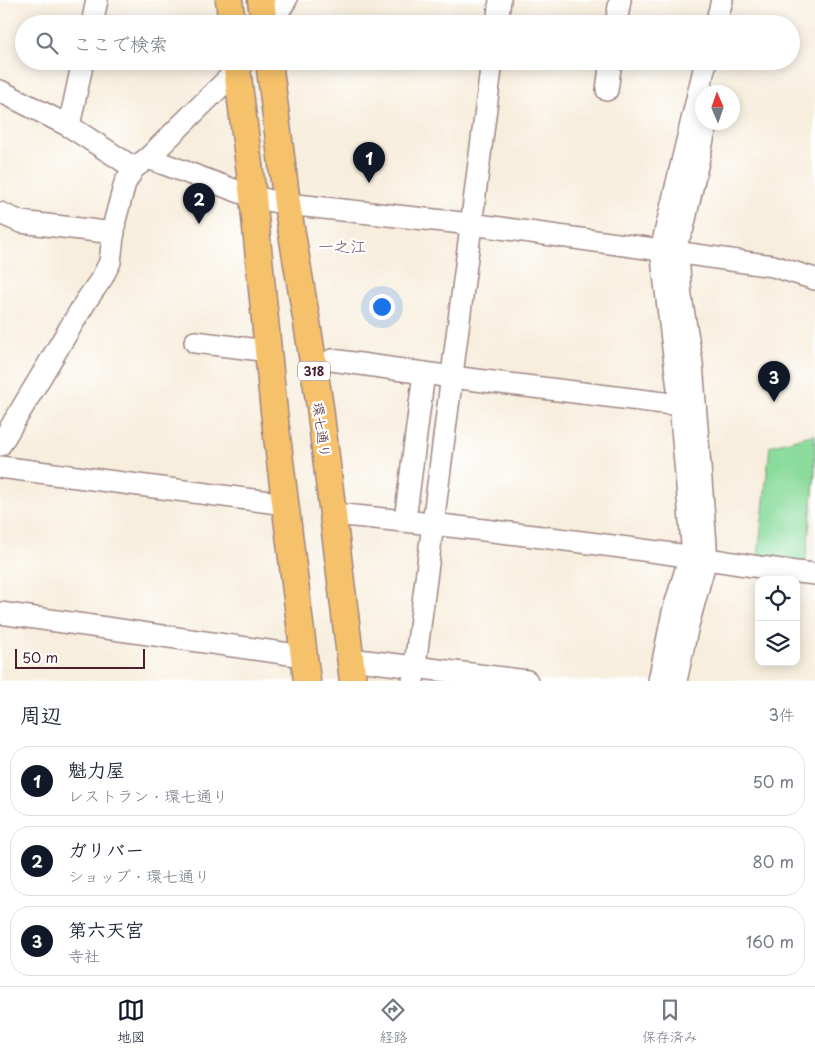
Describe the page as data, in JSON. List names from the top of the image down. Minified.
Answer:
{"streets":{"main road":["318","環七通り"]},"districts":["一之江"],"scale_bar":"50 m","north":"top","page":{"search":"ここで検索","pins":["1","2","3"],"scale":"50 m","heading":["周辺","3件"],"list":[{"mark":"1","name":"魁力屋","note":"レストラン · 環七通り","value":"50 m"},{"mark":"2","name":"ガリバー","note":"ショップ · 環七通り","value":"80 m"},{"mark":"3","name":"第六天宮","note":"寺社","value":"160 m"}],"nav":["地図","経路","保存済み"]}}
